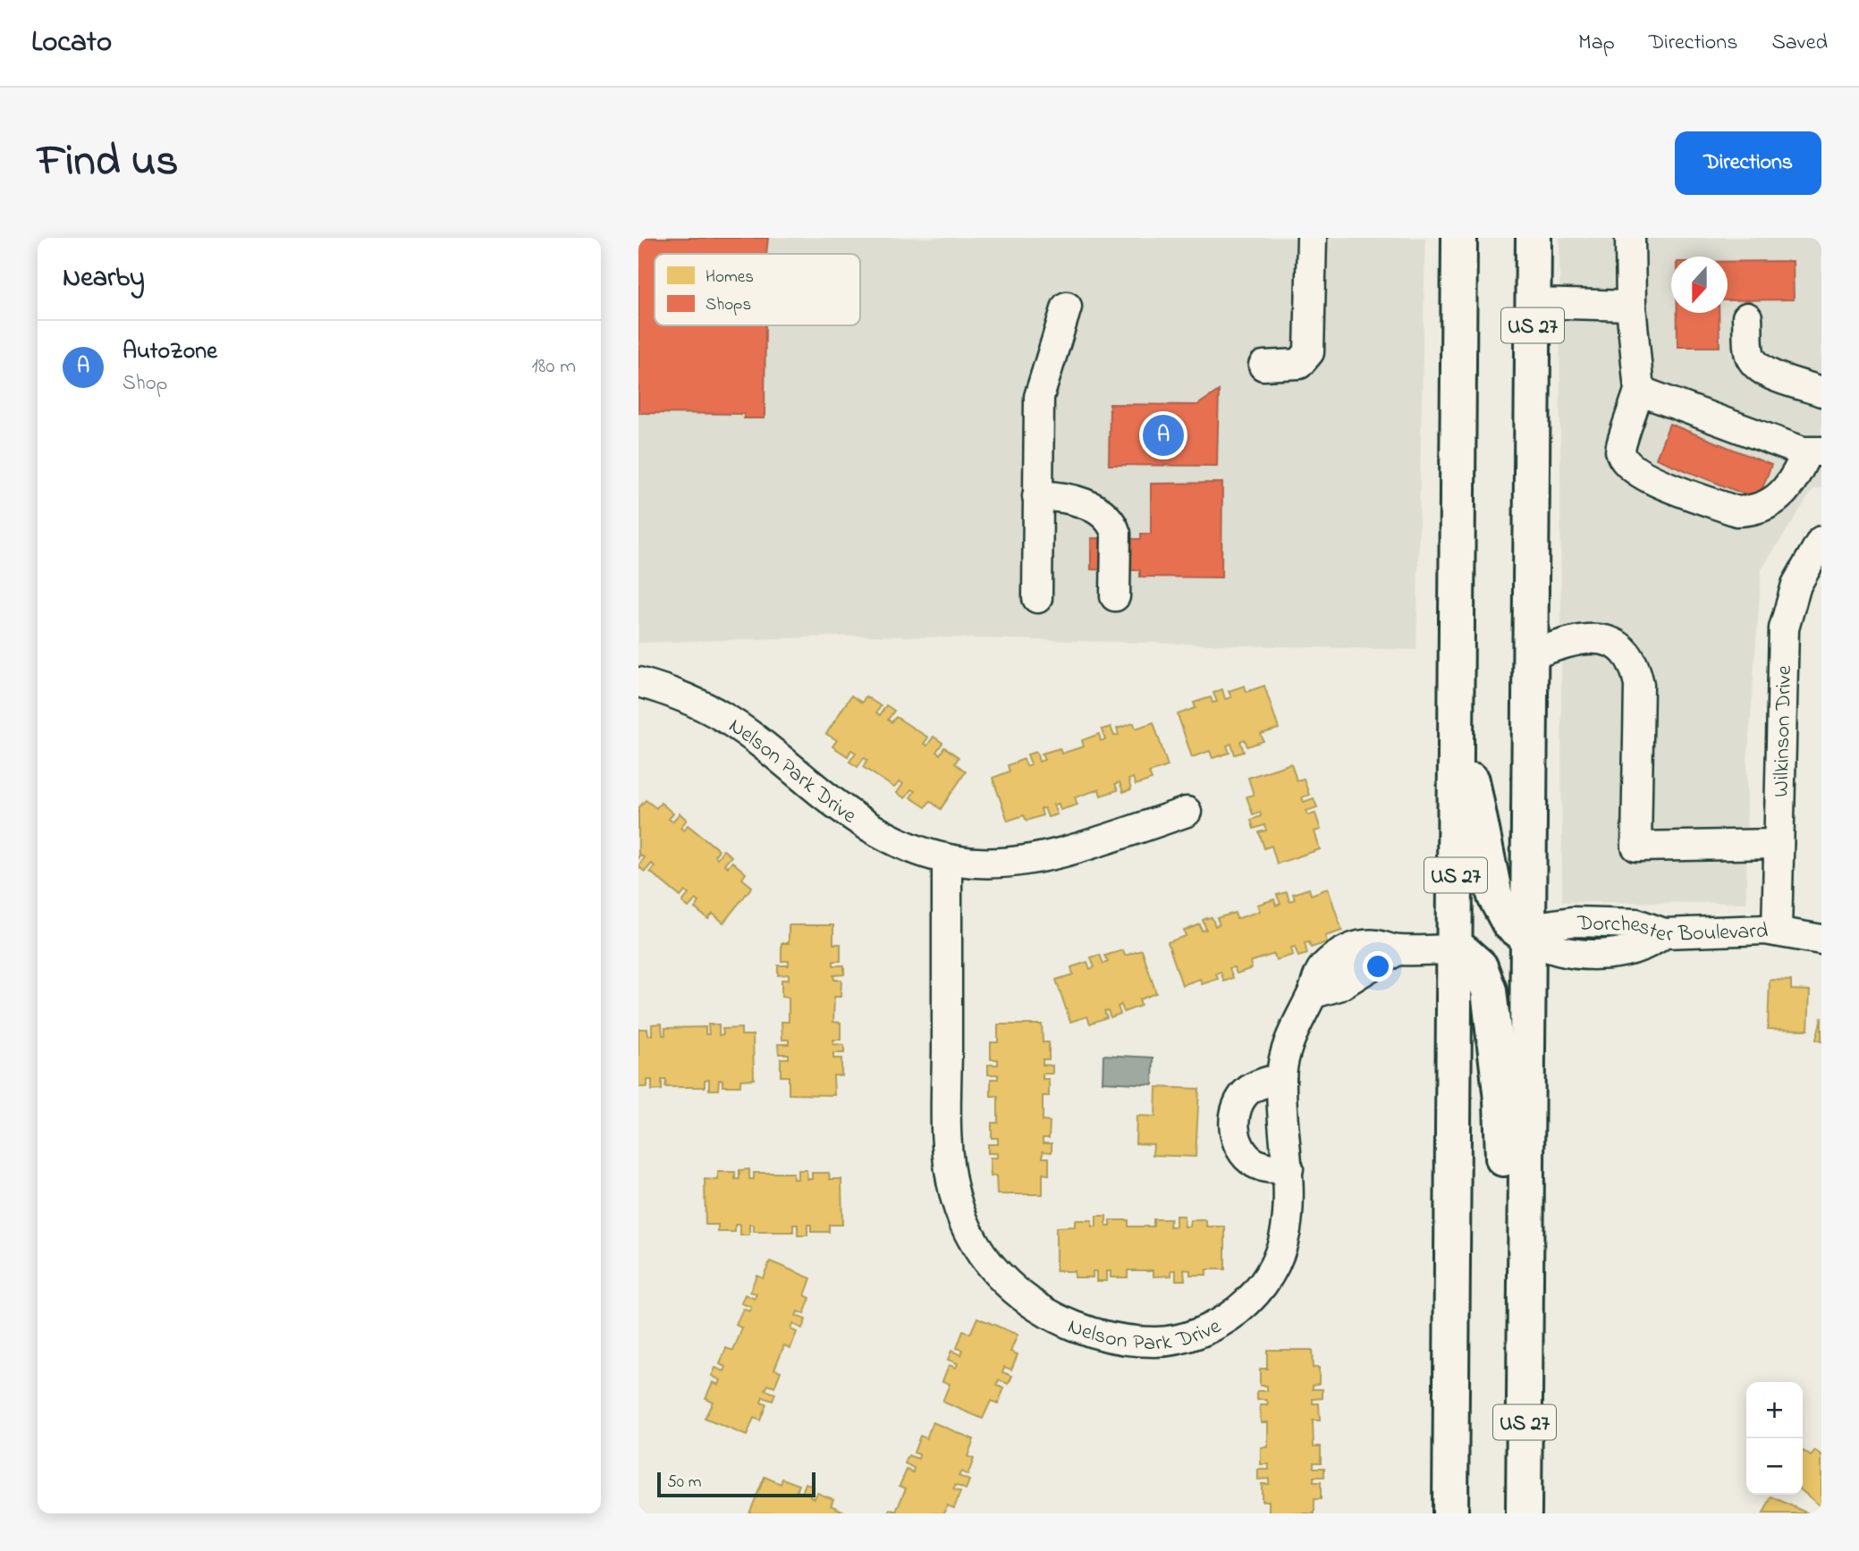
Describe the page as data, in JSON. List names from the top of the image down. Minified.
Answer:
{"streets":{"highway":["US 27"],"street":["Wilkinson Drive","Nelson Park Drive","Dorchester Boulevard"]},"crossings":[["US 27","Nelson Park Drive"],["US 27","Dorchester Boulevard"],["Wilkinson Drive","Dorchester Boulevard"]],"legend":["Homes","Shops"],"scale_bar":"50 m","north":"bottom","page":{"header":"Locato","nav":["Map","Directions","Saved"],"title":"Find us","buttons":"Directions","heading":"Nearby","list":[{"mark":"A","name":"AutoZone","note":"Shop","value":"180 m"}],"pins":"A","map_buttons":["+","−"],"scale":"50 m"}}
